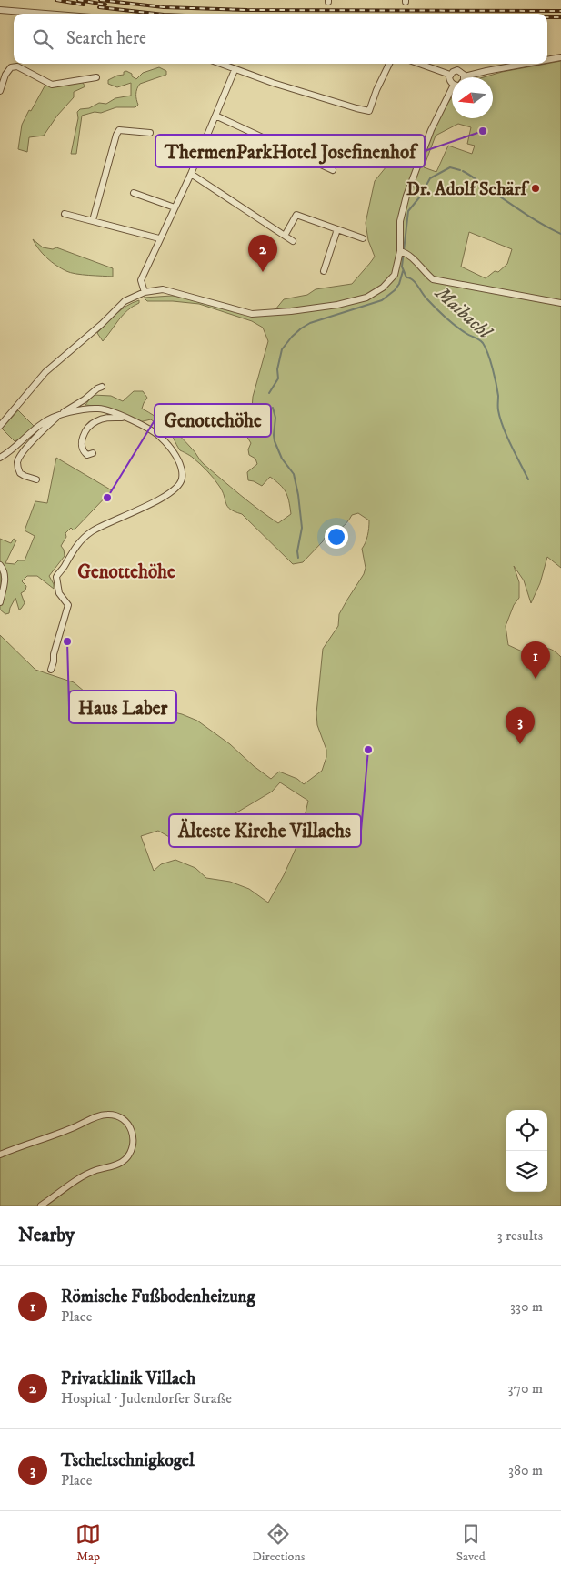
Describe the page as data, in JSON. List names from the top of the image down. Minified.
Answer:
{"districts":["Genottehöhe"],"water":["Maibachl"],"places":["ThermenParkHotel Josefinenhof","Dr. Adolf Schärf","Genottehöhe","Haus Laber","Älteste Kirche Villachs"],"north":"left","page":{"search":"Search here","pins":["2","1","3"],"heading":["Nearby","3 results"],"list":[{"mark":"1","name":"Römische Fußbodenheizung","note":"Place","value":"330 m"},{"mark":"2","name":"Privatklinik Villach","note":"Hospital · Judendorfer Straße","value":"370 m"},{"mark":"3","name":"Tscheltschnigkogel","note":"Place","value":"380 m"}],"nav":["Map","Directions","Saved"]}}
